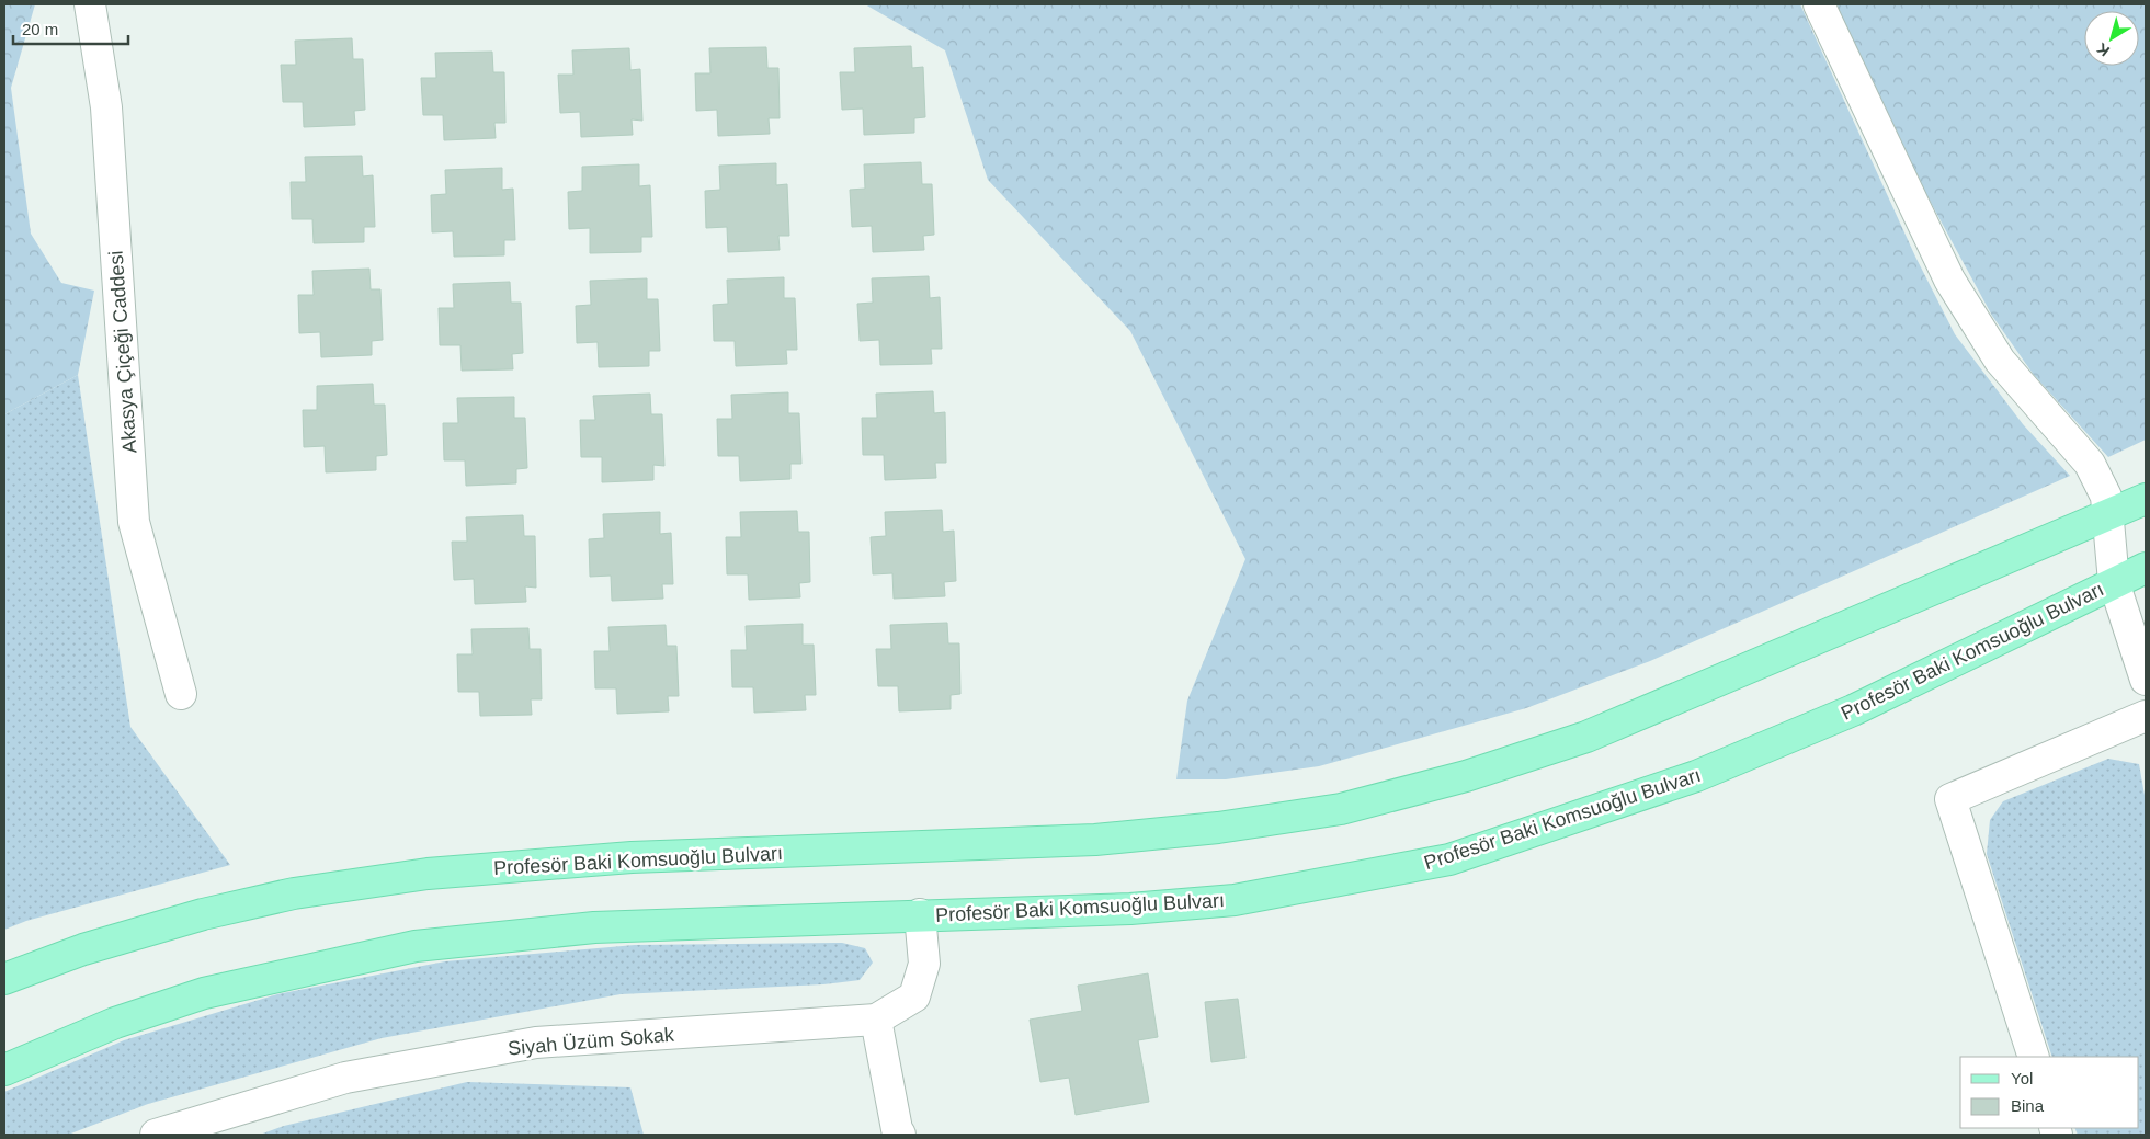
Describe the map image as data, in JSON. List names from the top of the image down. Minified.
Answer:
{"streets":{"main road":["Profesör Baki Komsuoğlu Bulvarı"],"street":["Akasya Çiçeği Caddesi","Siyah Üzüm Sokak"]},"crossings":[["Profesör Baki Komsuoğlu Bulvarı","Siyah Üzüm Sokak"]],"legend":["Yol","Bina"],"scale_bar":"20 m","north":"bottom left"}
